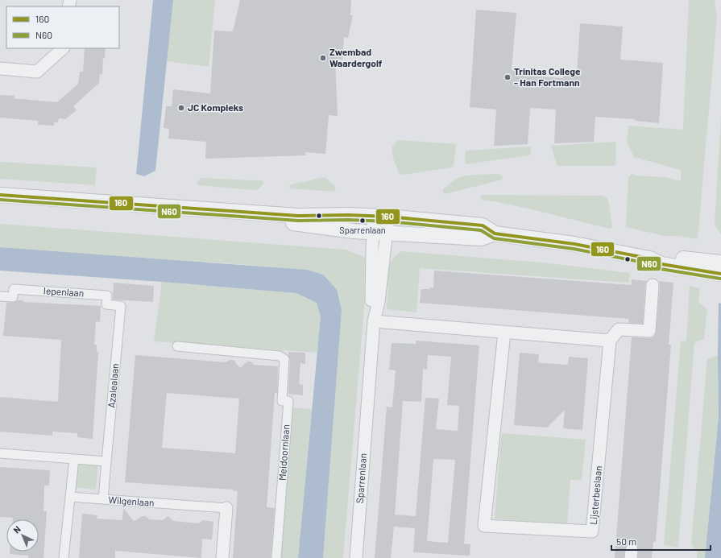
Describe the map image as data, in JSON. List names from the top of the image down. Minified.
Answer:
{"streets":{"street":["Iepenlaan","Azalealaan","Meidoornlaan","Sparrenlaan","Lijsterbeslaan","Wilgenlaan"]},"crossings":[["Iepenlaan","Azalealaan"],["Azalealaan","Wilgenlaan"]],"places":["Zwembad Waardergolf","Trinitas College - Han Fortmann","JC Kompleks","Sparrenlaan"],"lines":["transit line 160","transit line N60"],"legend":["160","N60"],"scale_bar":"50 m","north":"top left"}
